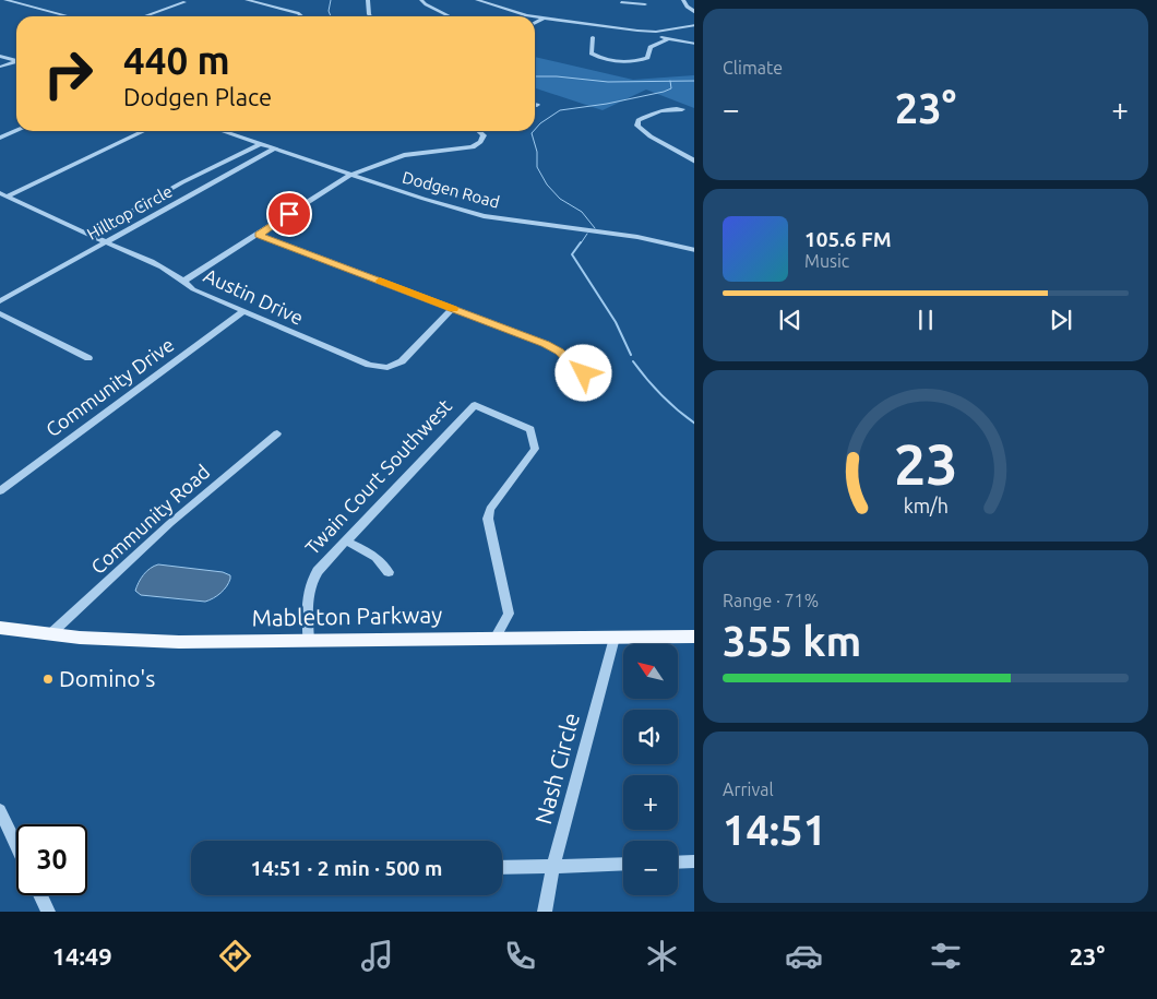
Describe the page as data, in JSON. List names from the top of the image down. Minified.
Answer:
{"streets":{"main road":["Mableton Parkway"],"street":["Dodgen Road","Hilltop Circle","Austin Drive","Community Drive","Twain Court Southwest","Community Road","Nash Circle"]},"crossings":[["Dodgen Road","Hilltop Circle"],["Hilltop Circle","Austin Drive"],["Austin Drive","Community Drive"],["Twain Court Southwest","Mableton Parkway"],["Community Road","Mableton Parkway"],["Mableton Parkway","Nash Circle"]],"places":["Domino's"],"north":"top left","page":{"tile":["Climate",["Range · 71%","355 km"],["Arrival","14:51"]],"turn":["440 m","Dodgen Place"],"heat":["−","23°","+"],"song":["105.6 FM","Music"],"map_buttons":["+","−"],"limit":"30","trip":"14:51 · 2 min · 500 m","tabs":["14:49","23°"],"gauge":["23","km/h"]}}
